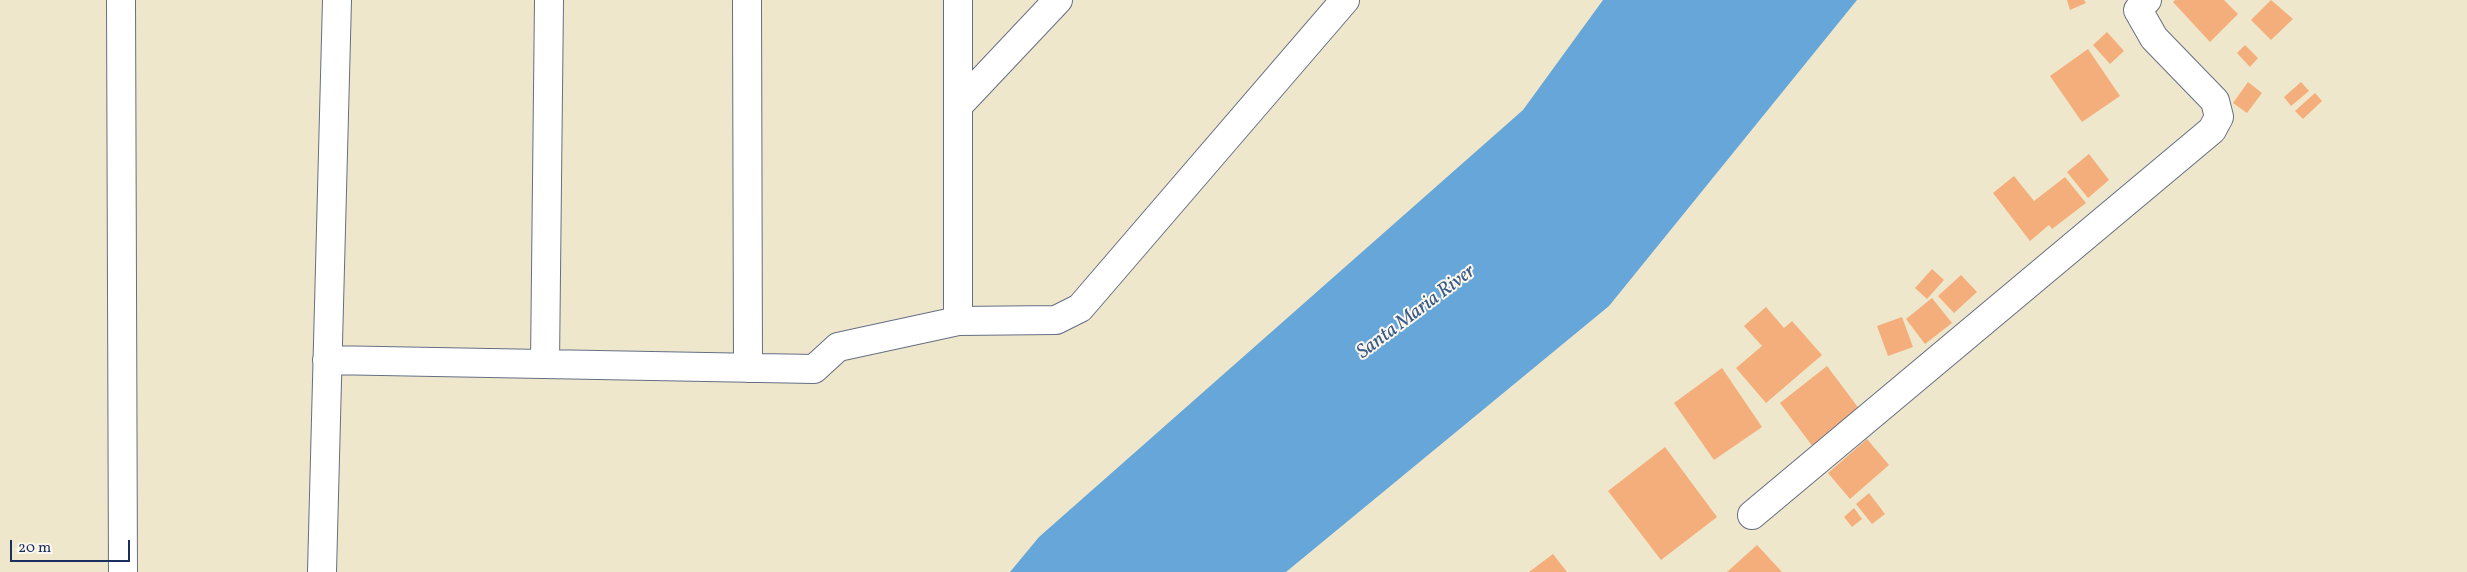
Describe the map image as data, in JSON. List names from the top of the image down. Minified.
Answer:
{"water":["Santa Maria River"],"scale_bar":"20 m"}
